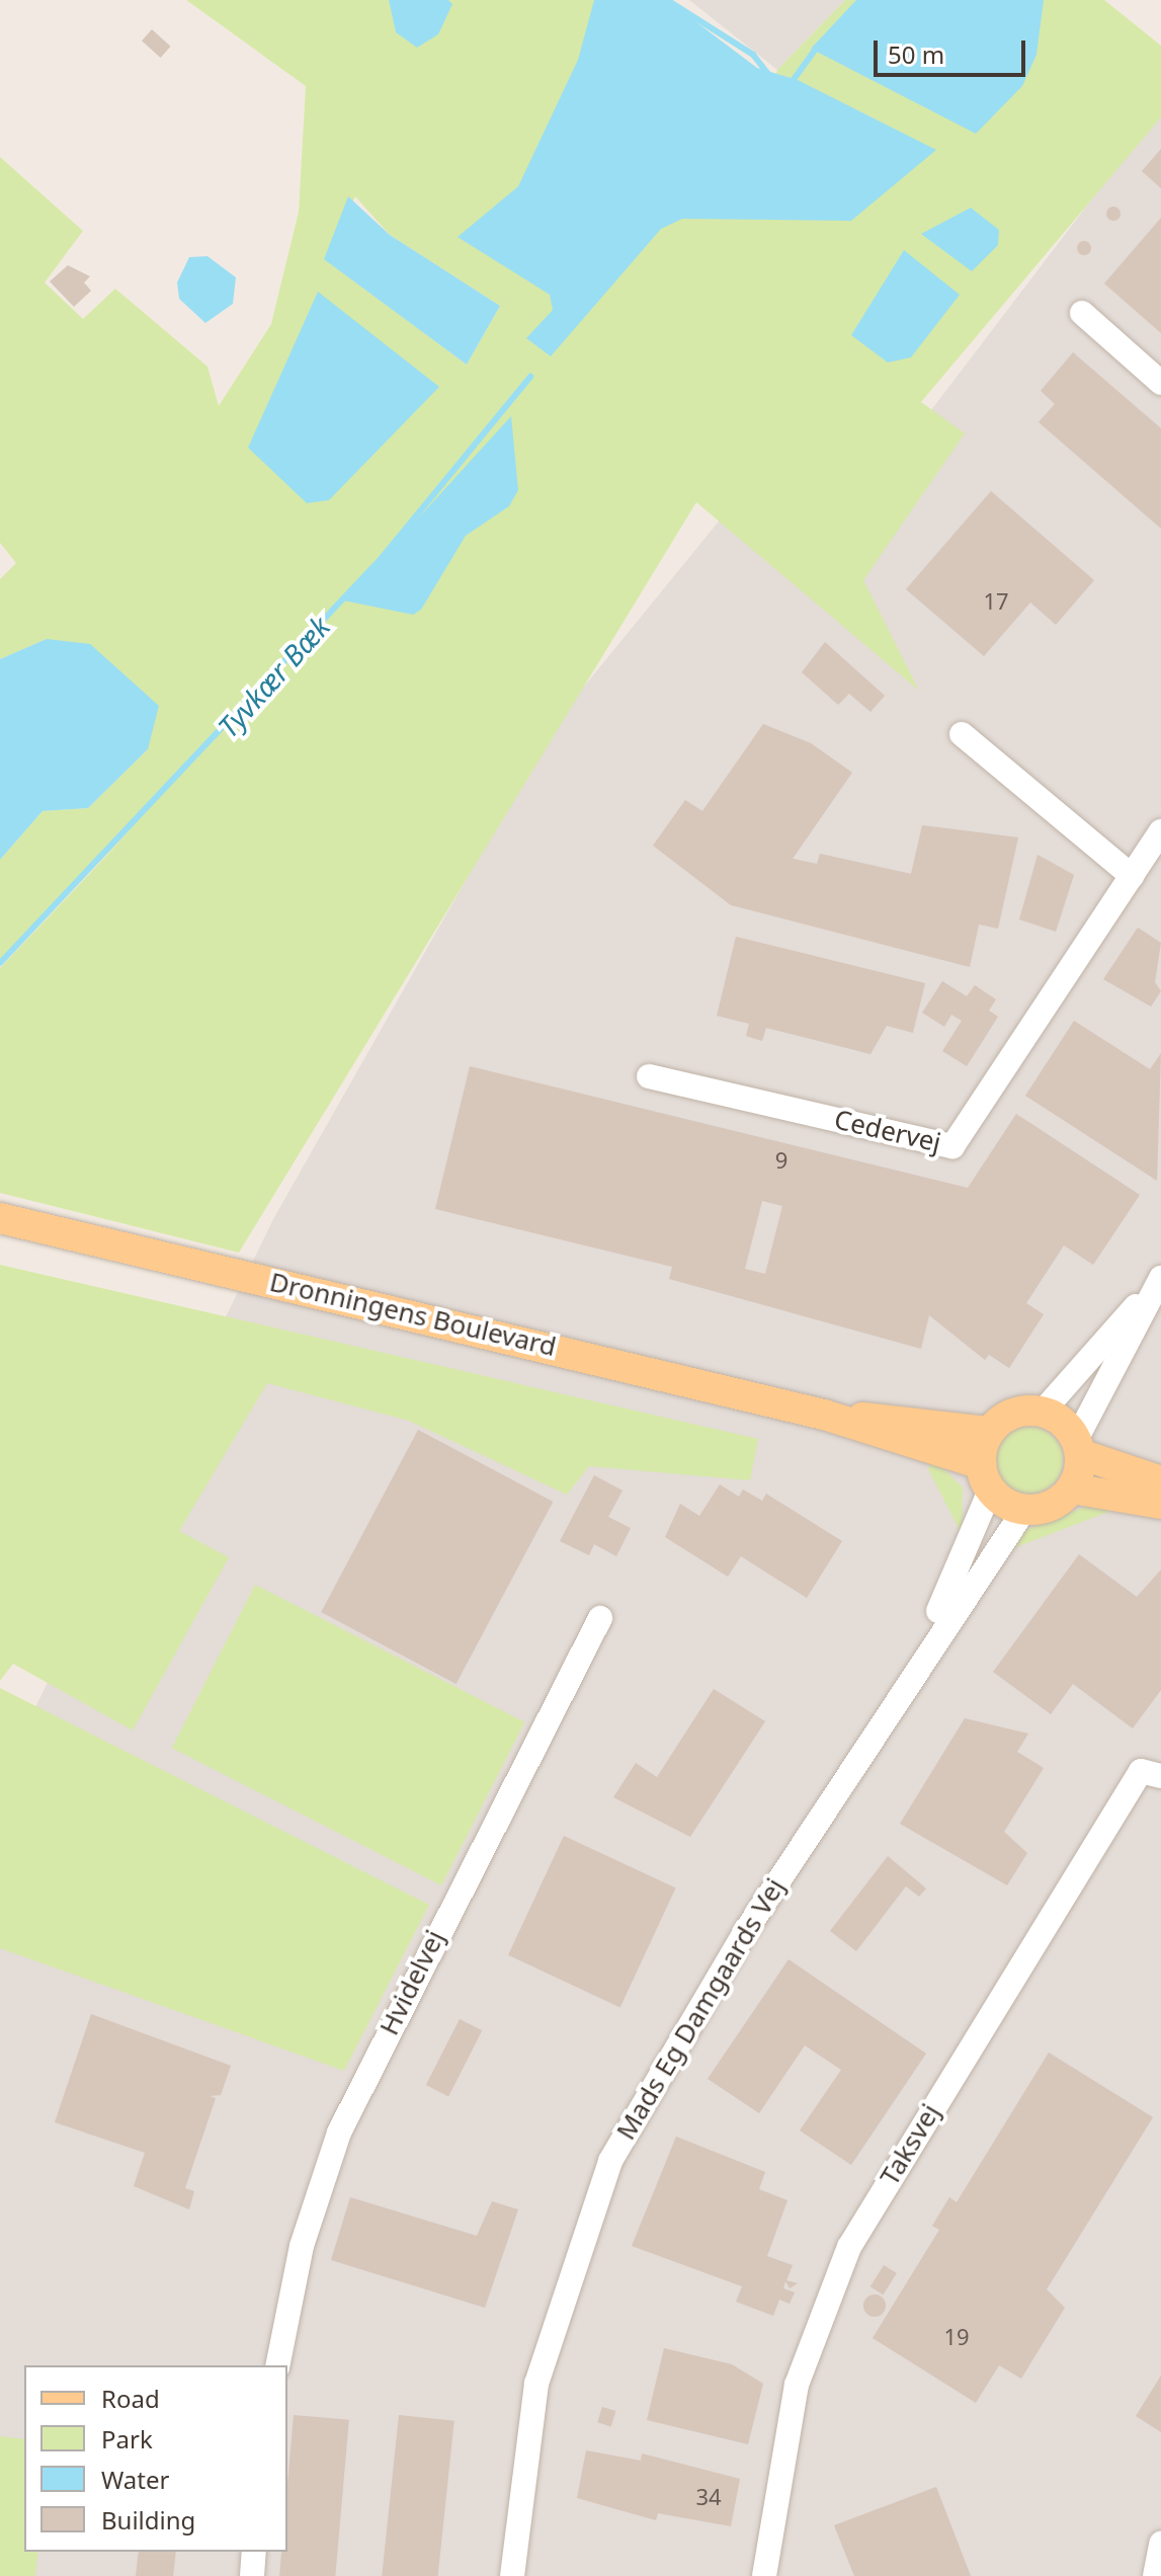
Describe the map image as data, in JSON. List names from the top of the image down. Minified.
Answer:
{"streets":{"main road":["Dronningens Boulevard"],"street":["Cedervej","Hvidelvej","Mads Eg Damgaards Vej","Taksvej"]},"crossings":[["Dronningens Boulevard","Mads Eg Damgaards Vej"]],"water":["Tyvkær Bæk"],"house_numbers":["17","9","19","34"],"legend":["Road","Park","Water","Building"],"scale_bar":"50 m"}
